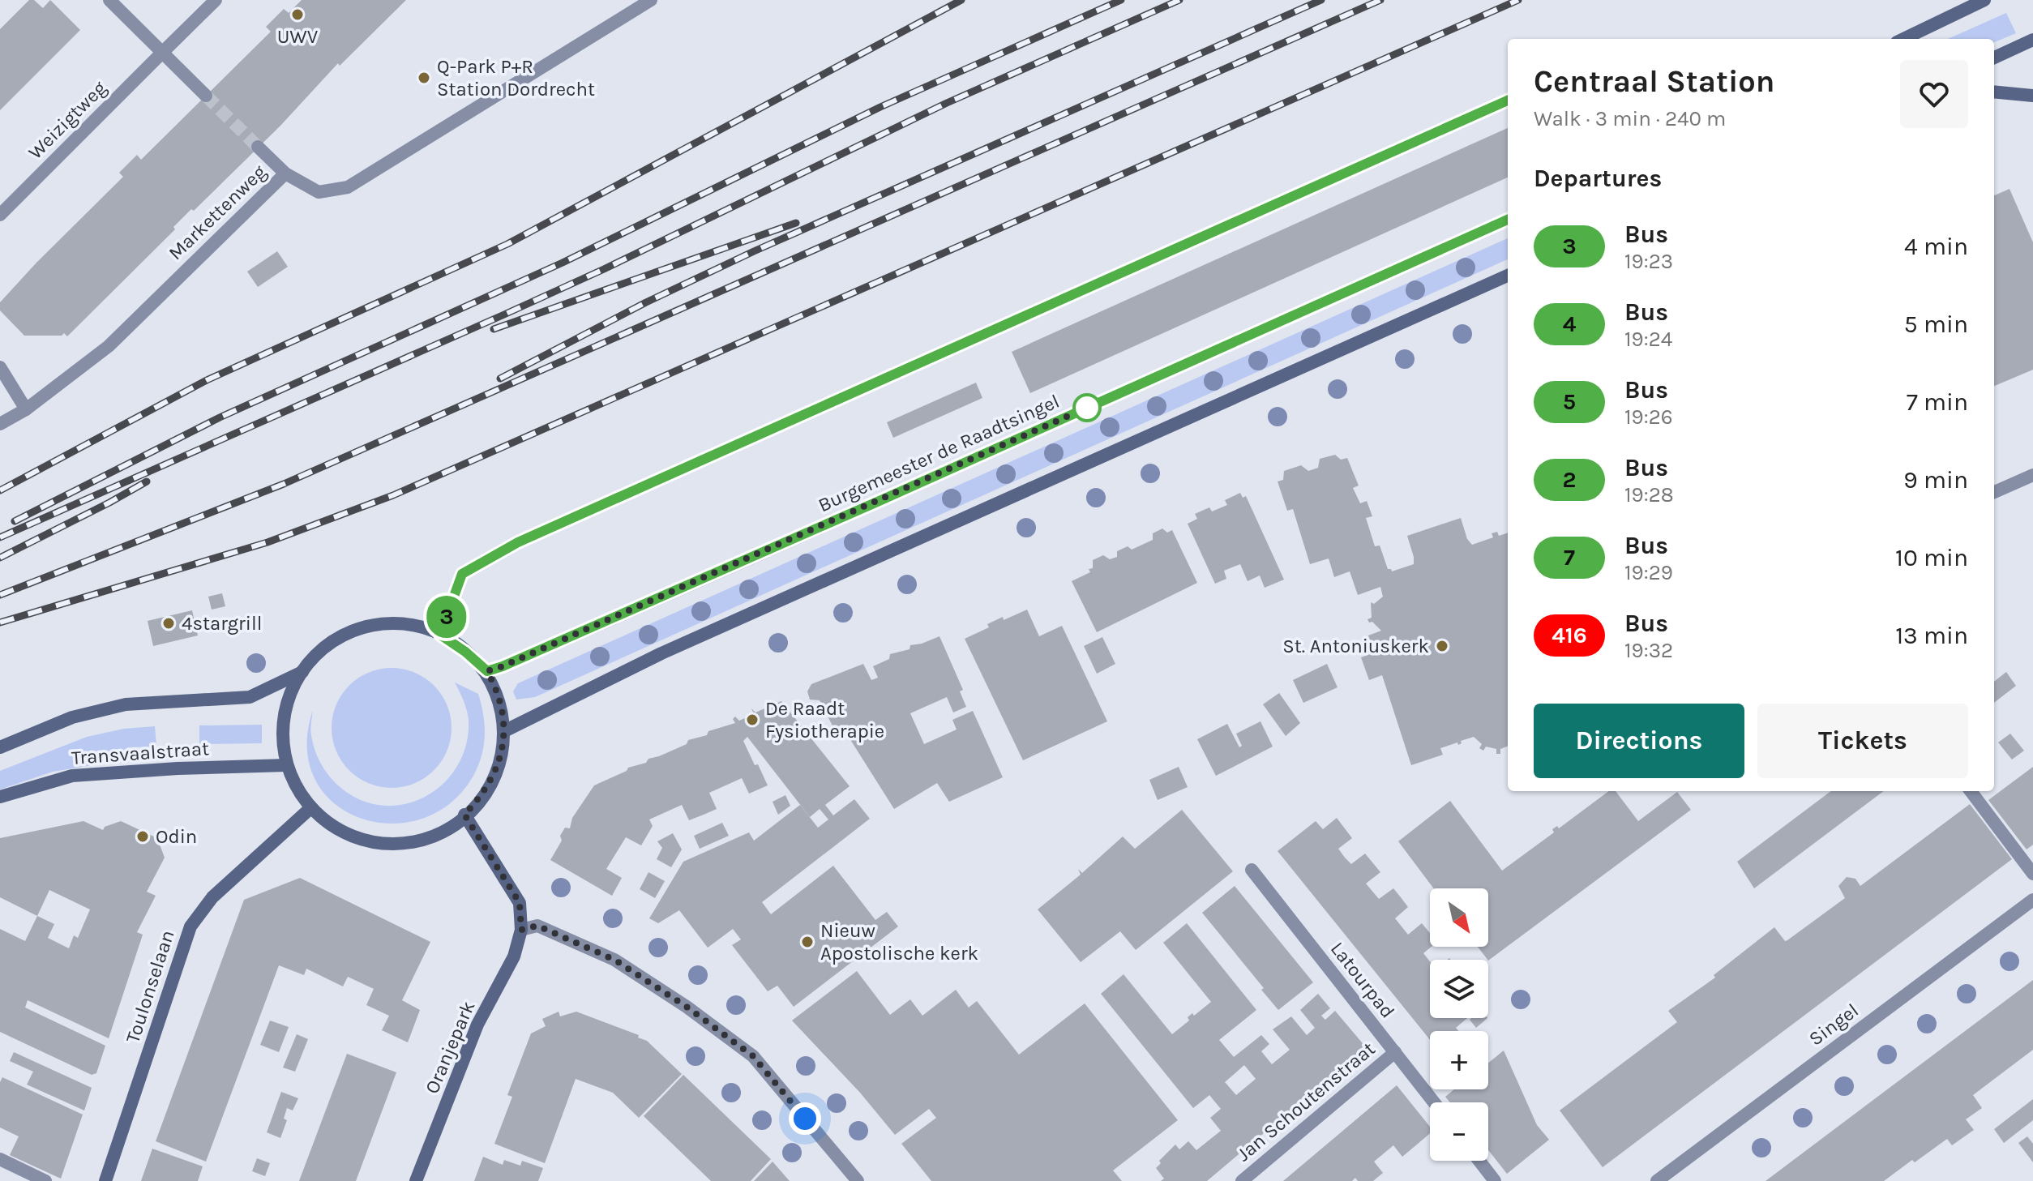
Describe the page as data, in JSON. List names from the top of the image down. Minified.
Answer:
{"streets":{"main road":["Burgemeester de Raadtsingel","Transvaalstraat","Toulonselaan","Oranjepark"],"street":["Weizigtweg","Markettenweg","Latourpad","Singel","Jan Schoutenstraat"]},"crossings":[["Burgemeester de Raadtsingel","Transvaalstraat"],["Burgemeester de Raadtsingel","Toulonselaan"],["Transvaalstraat","Toulonselaan"],["Latourpad","Jan Schoutenstraat"]],"places":["UWV","Q-Park P+R Station Dordrecht","4stargrill","St. Antoniuskerk","De Raadt Fysiotherapie","Odin","Nieuw Apostolische kerk"],"lines":["bus line 3"],"north":"bottom right","page":{"on_map":"3","heading":[["Centraal Station","Walk · 3 min · 240 m"],"Departures"],"list":[{"mark":"3","name":"Bus","note":"19:23","value":"4 min"},{"mark":"4","name":"Bus","note":"19:24","value":"5 min"},{"mark":"5","name":"Bus","note":"19:26","value":"7 min"},{"mark":"2","name":"Bus","note":"19:28","value":"9 min"},{"mark":"7","name":"Bus","note":"19:29","value":"10 min"},{"mark":"416","name":"Bus","note":"19:32","value":"13 min"}],"buttons":["Directions","Tickets"],"map_buttons":["+","−"]}}
